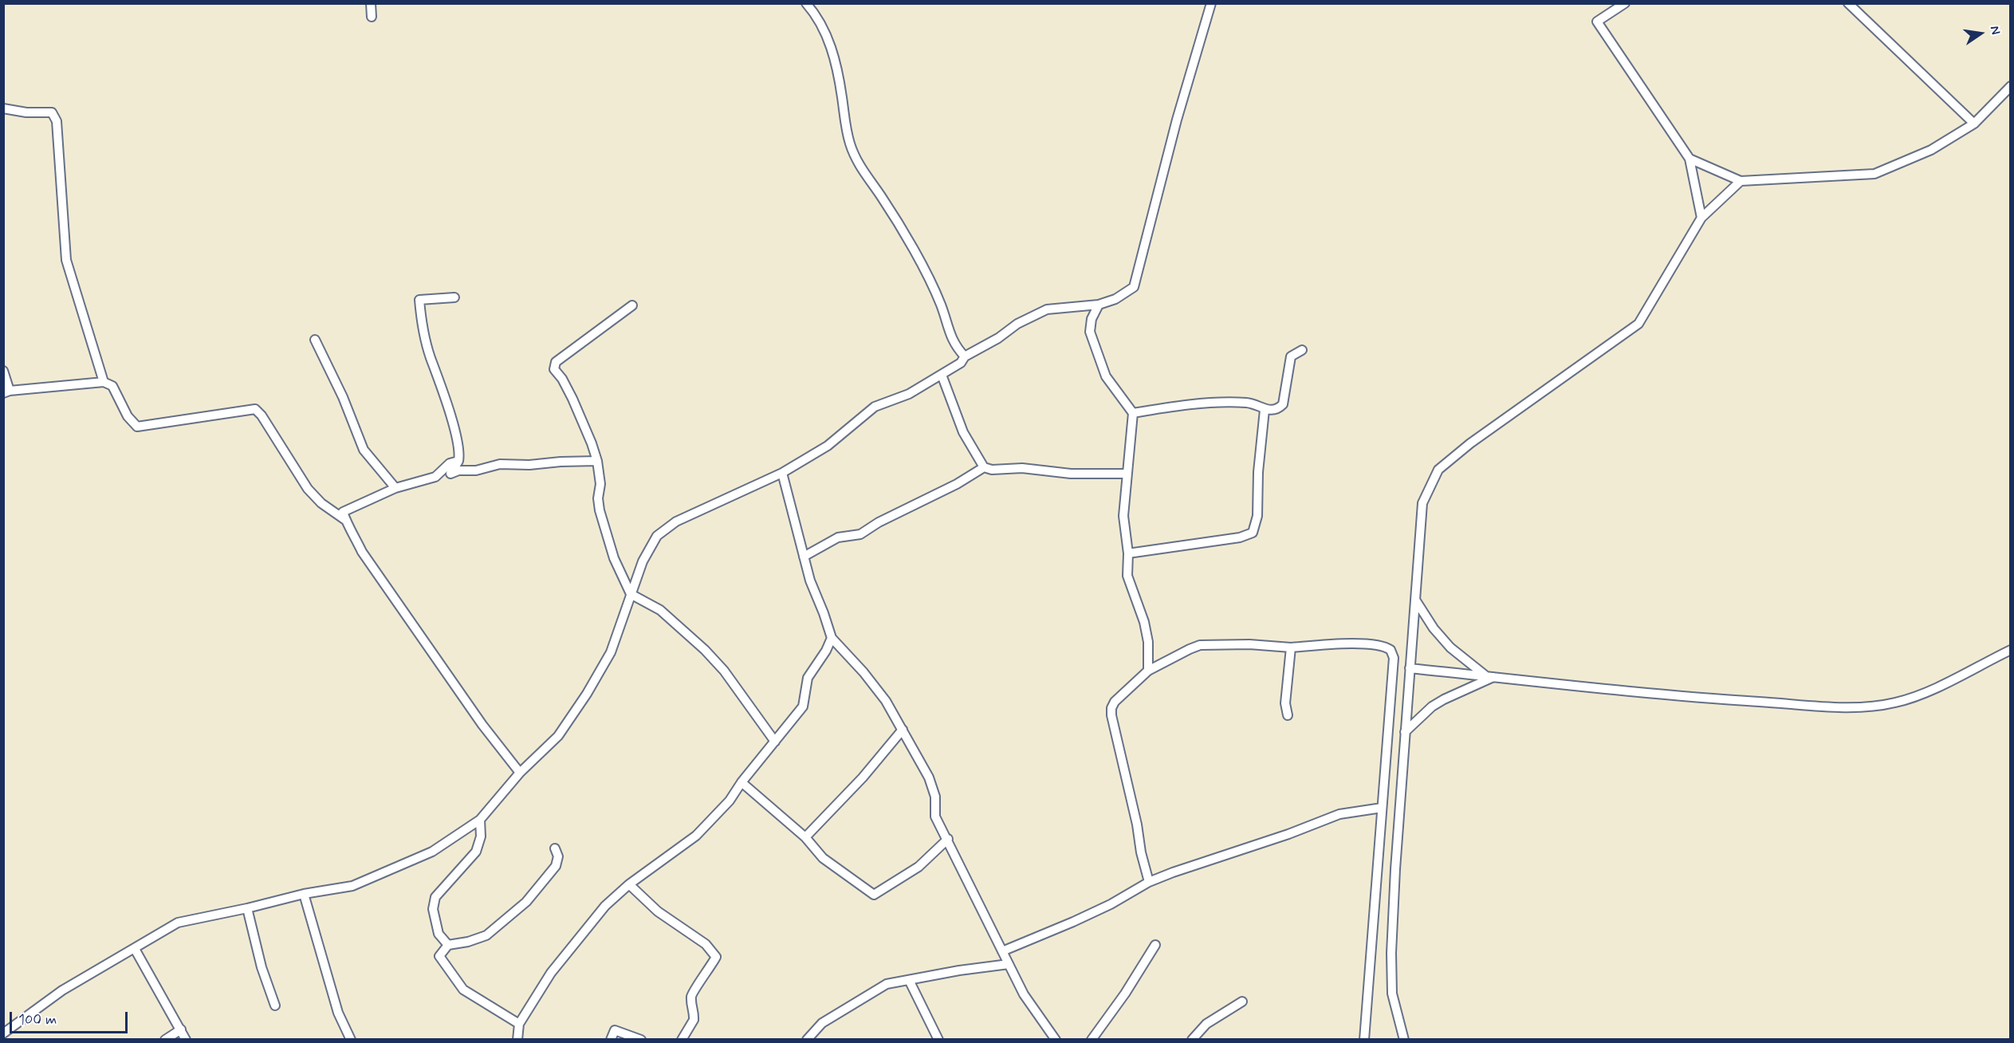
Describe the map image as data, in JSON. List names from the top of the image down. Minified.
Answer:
{"scale_bar":"100 m","north":"right"}
